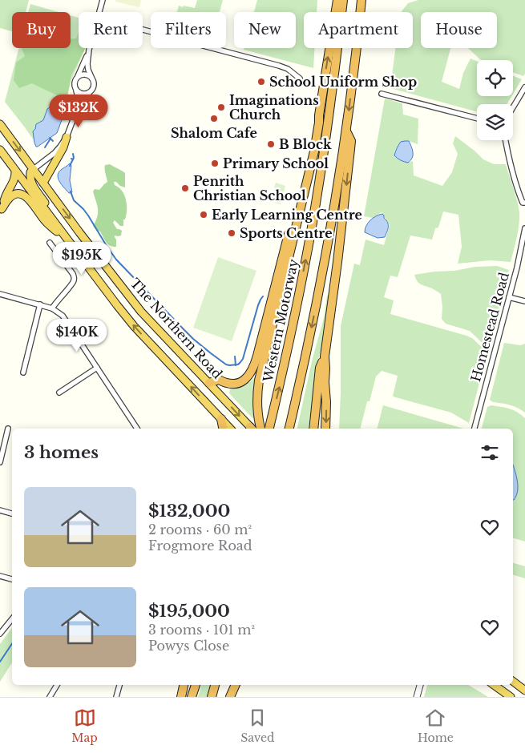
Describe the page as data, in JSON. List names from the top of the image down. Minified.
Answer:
{"streets":{"highway":["Western Motorway","The Northern Road"],"street":["Homestead Road"]},"places":["School Uniform Shop","Imaginations Church","Shalom Cafe","B Block","Primary School","Penrith Christian School","Early Learning Centre","Sports Centre"],"page":{"chip":["Buy","Rent","Filters","New","Apartment","House"],"price":["$132K","$195K","$140K"],"heading":"3 homes","list":[{"name":"$132,000","note":"2 rooms · 60 m² · Frogmore Road"},{"name":"$195,000","note":"3 rooms · 101 m² · Powys Close"}],"tabs":["Map","Saved","Home"]}}
